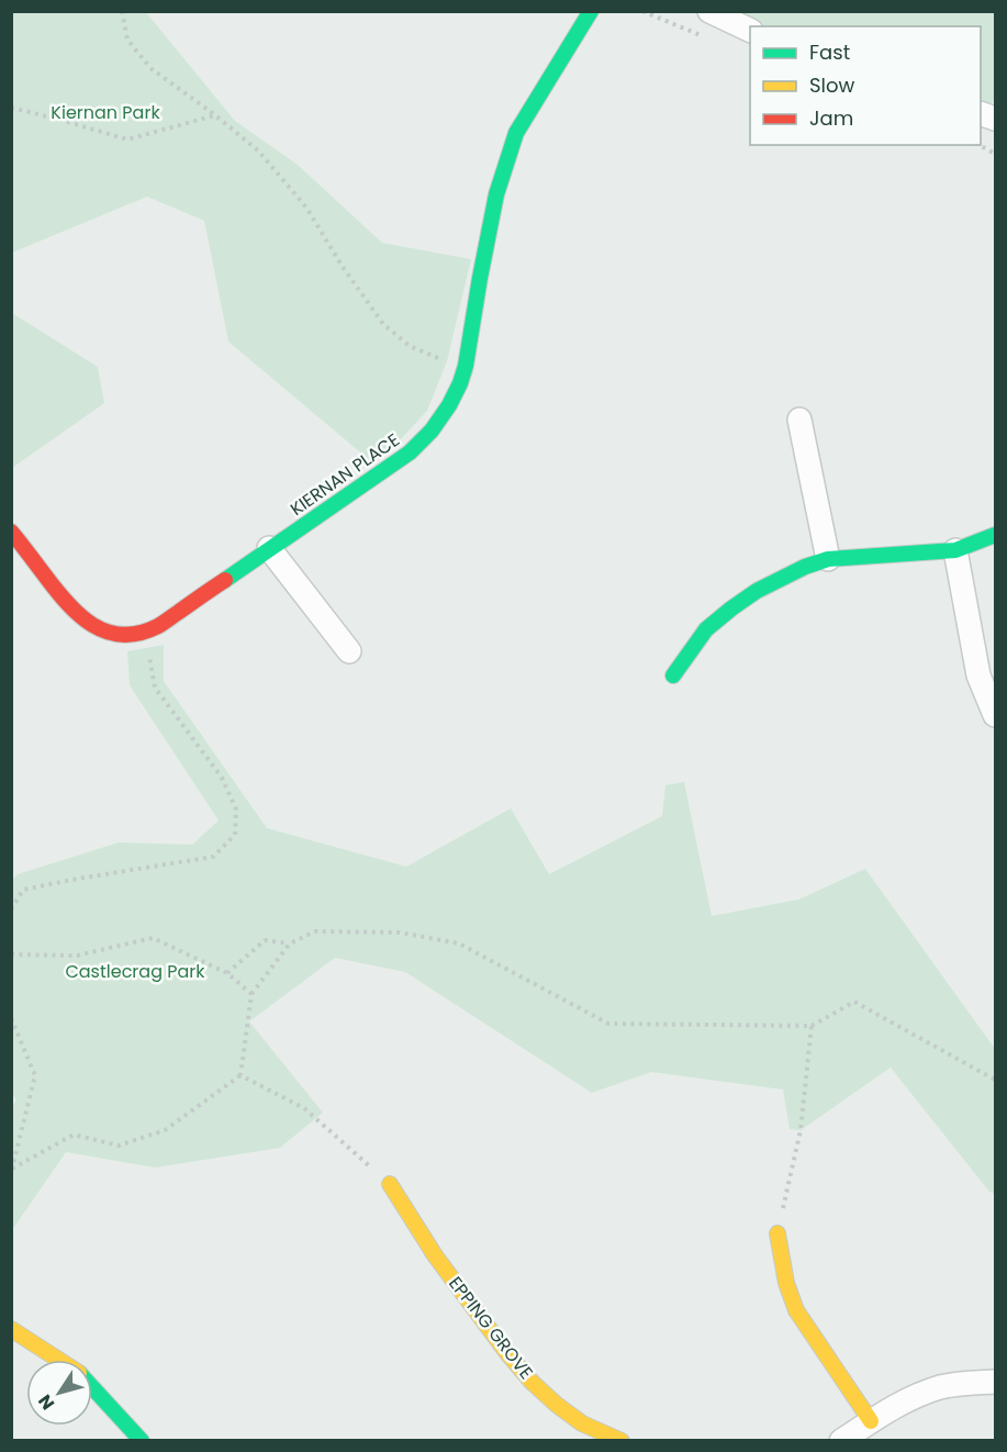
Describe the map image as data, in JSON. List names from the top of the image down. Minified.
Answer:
{"streets":{"street":["KIERNAN PLACE","EPPING GROVE"]},"parks":["Kiernan Park","Castlecrag Park"],"legend":["Fast","Slow","Jam"],"north":"bottom left"}
